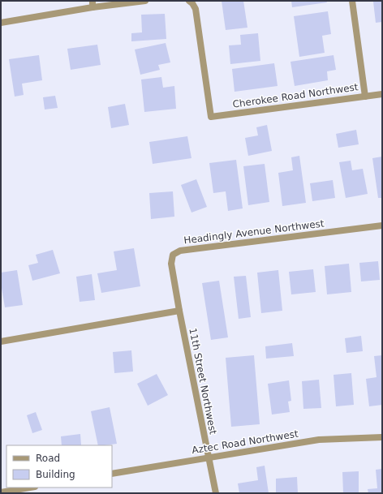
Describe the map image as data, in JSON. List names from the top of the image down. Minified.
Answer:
{"streets":{"street":["Cherokee Road Northwest","Headingly Avenue Northwest","11th Street Northwest","Aztec Road Northwest"]},"crossings":[["Headingly Avenue Northwest","11th Street Northwest"],["11th Street Northwest","Aztec Road Northwest"]],"legend":["Road","Building"]}
